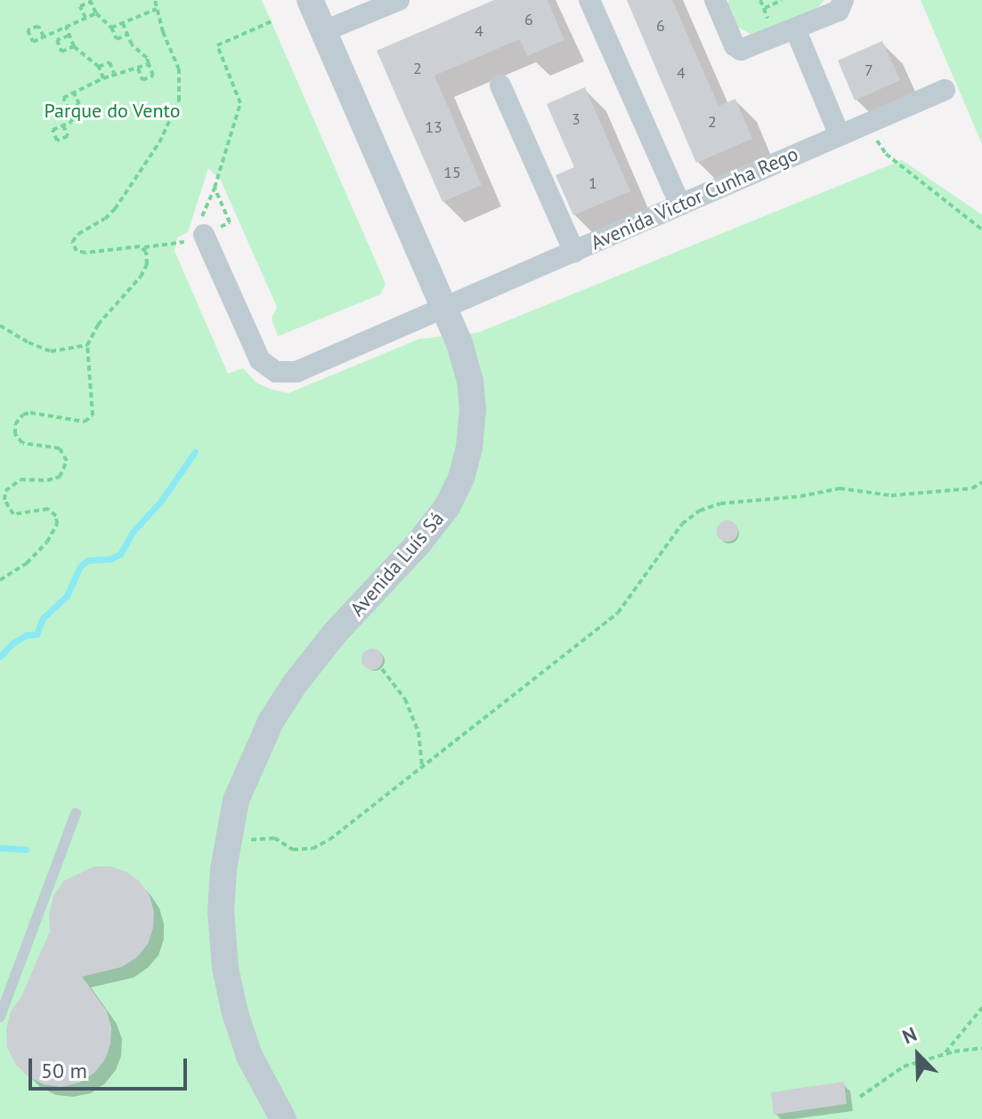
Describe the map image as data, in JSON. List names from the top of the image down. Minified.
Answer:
{"streets":{"street":["Avenida Victor Cunha Rego","Avenida Luís Sá"]},"crossings":[["Avenida Victor Cunha Rego","Avenida Luís Sá"]],"parks":["Parque do Vento"],"house_numbers":["6","6","4","2","7","4","3","2","13","15","1"],"scale_bar":"50 m","north":"top left"}
